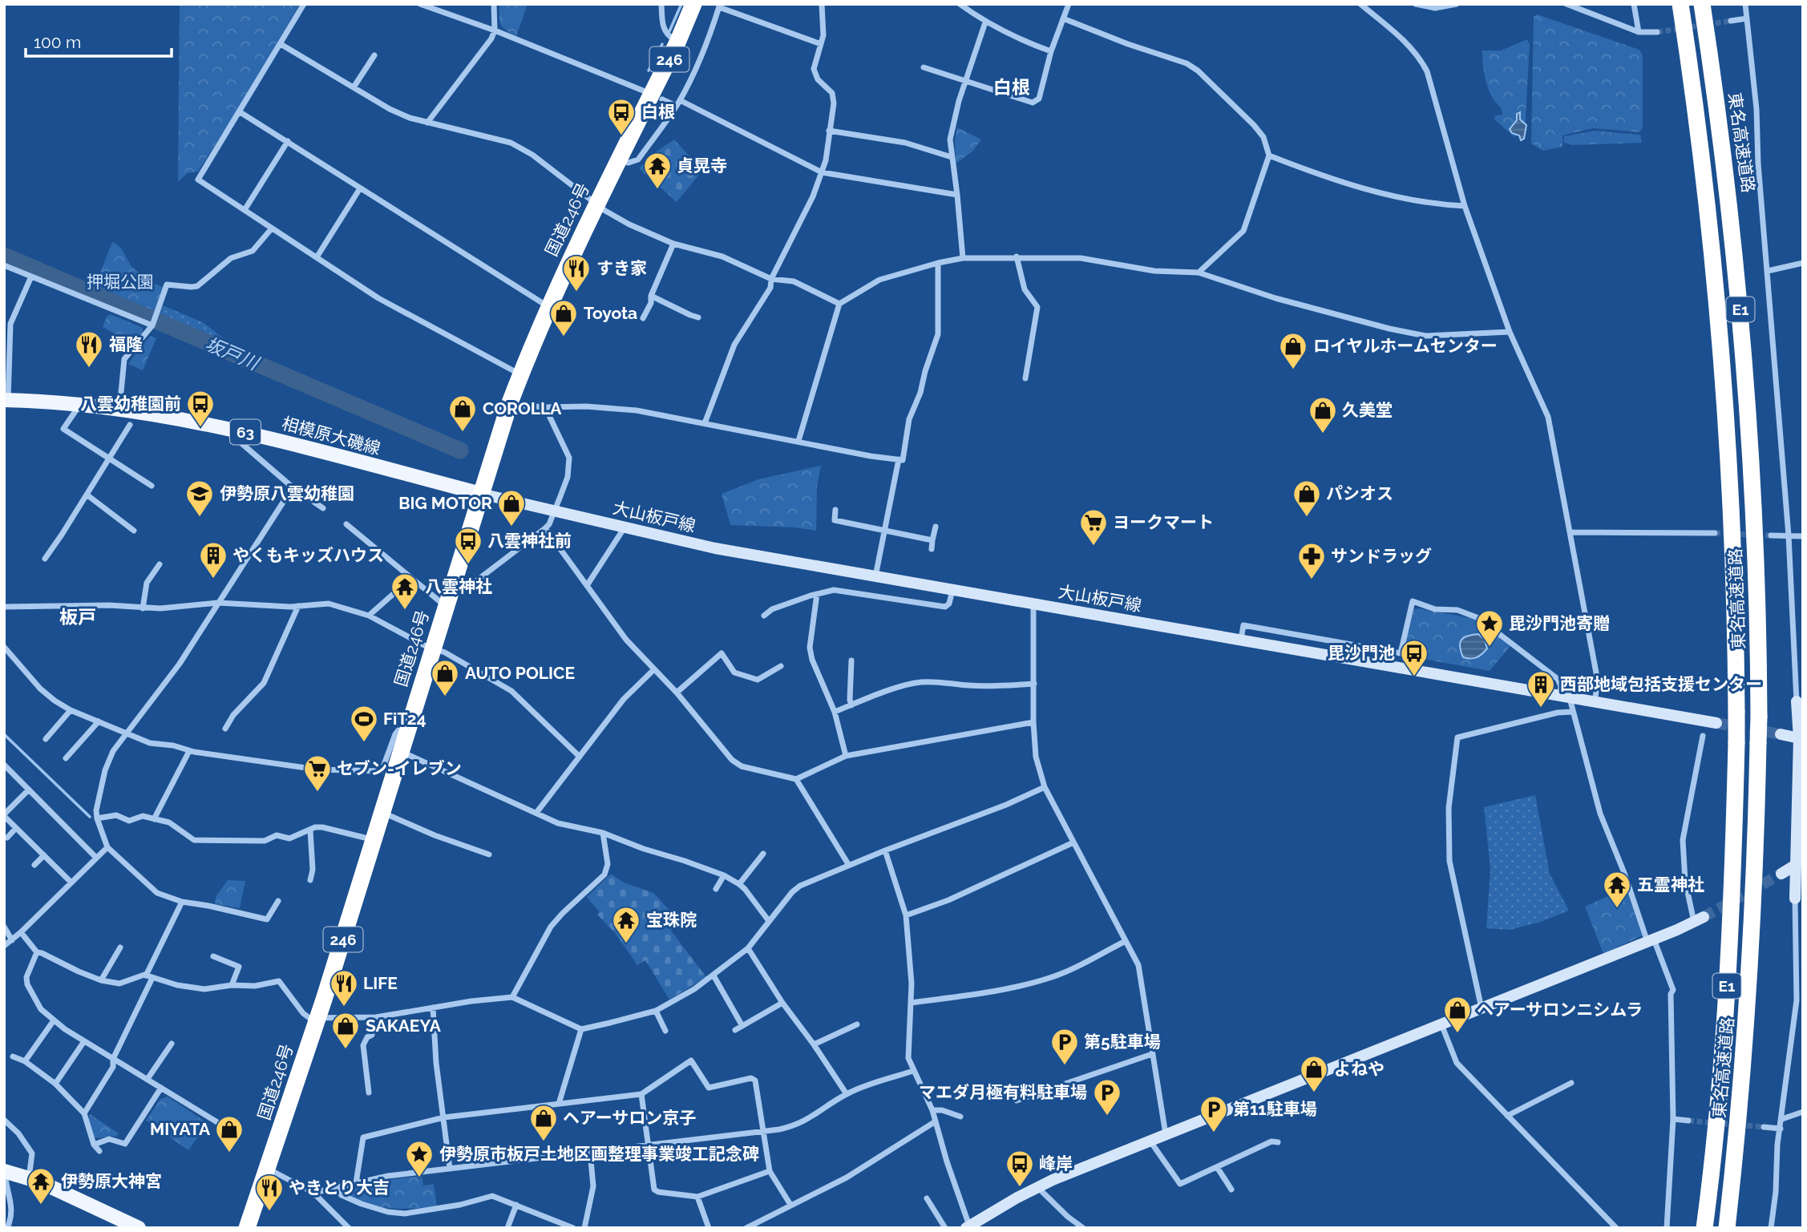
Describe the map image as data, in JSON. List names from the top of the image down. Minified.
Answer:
{"streets":{"highway":["246","東名高速道路","国道246号","E1"],"main road":["63","相模原大磯線","大山板戸線"]},"crossings":[["国道246号","相模原大磯線"],["国道246号","大山板戸線"],["相模原大磯線","大山板戸線"]],"districts":["白根","板戸"],"water":["坂戸川"],"parks":["押堀公園"],"places":{"bus stop":["白根","八雲幼稚園前","八雲神社前","毘沙門池","峰岸"],"temple":["貞晃寺","八雲神社","五霊神社","宝珠院","伊勢原大神宮"],"restaurant":["すき家","福隆","LIFE","やきとり大吉"],"shop":["Toyota","ロイヤルホームセンター","COROLLA","久美堂","パシオス","BIG MOTOR","AUTO POLICE","ヘアーサロンニシムラ","SAKAEYA","よねや","ヘアーサロン京子","MIYATA"],"school or university":["伊勢原八雲幼稚園"],"supermarket":["ヨークマート","セブン-イレブン"],"building":["やくもキッズハウス","西部地域包括支援センター"],"pharmacy":["サンドラッグ"],"place":["毘沙門池寄贈","伊勢原市板戸土地区画整理事業竣工記念碑"],"sports":["FiT24"],"parking":["第5駐車場","マエダ月極有料駐車場","第11駐車場"]},"scale_bar":"100 m"}
